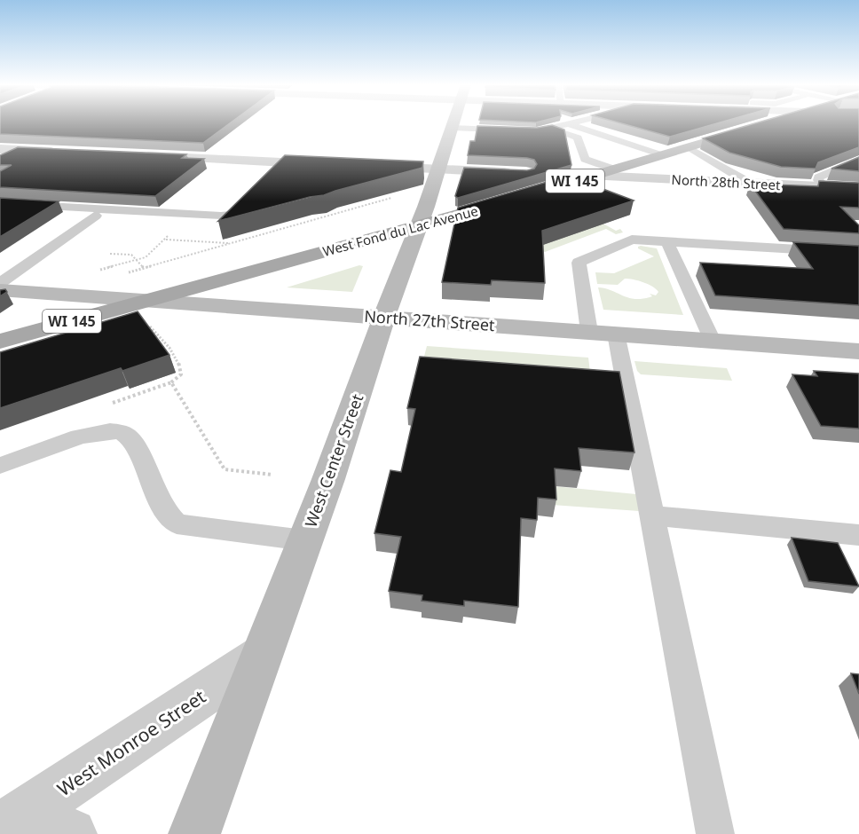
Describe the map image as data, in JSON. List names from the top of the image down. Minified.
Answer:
{"streets":{"main road":["WI 145","West Fond du Lac Avenue"],"street":["North 28th Street","North 27th Street","West Center Street","West Monroe Street"]},"crossings":[["WI 145","North 28th Street"],["West Fond du Lac Avenue","North 27th Street"],["West Fond du Lac Avenue","West Center Street"],["North 27th Street","West Center Street"],["West Center Street","West Monroe Street"]]}
